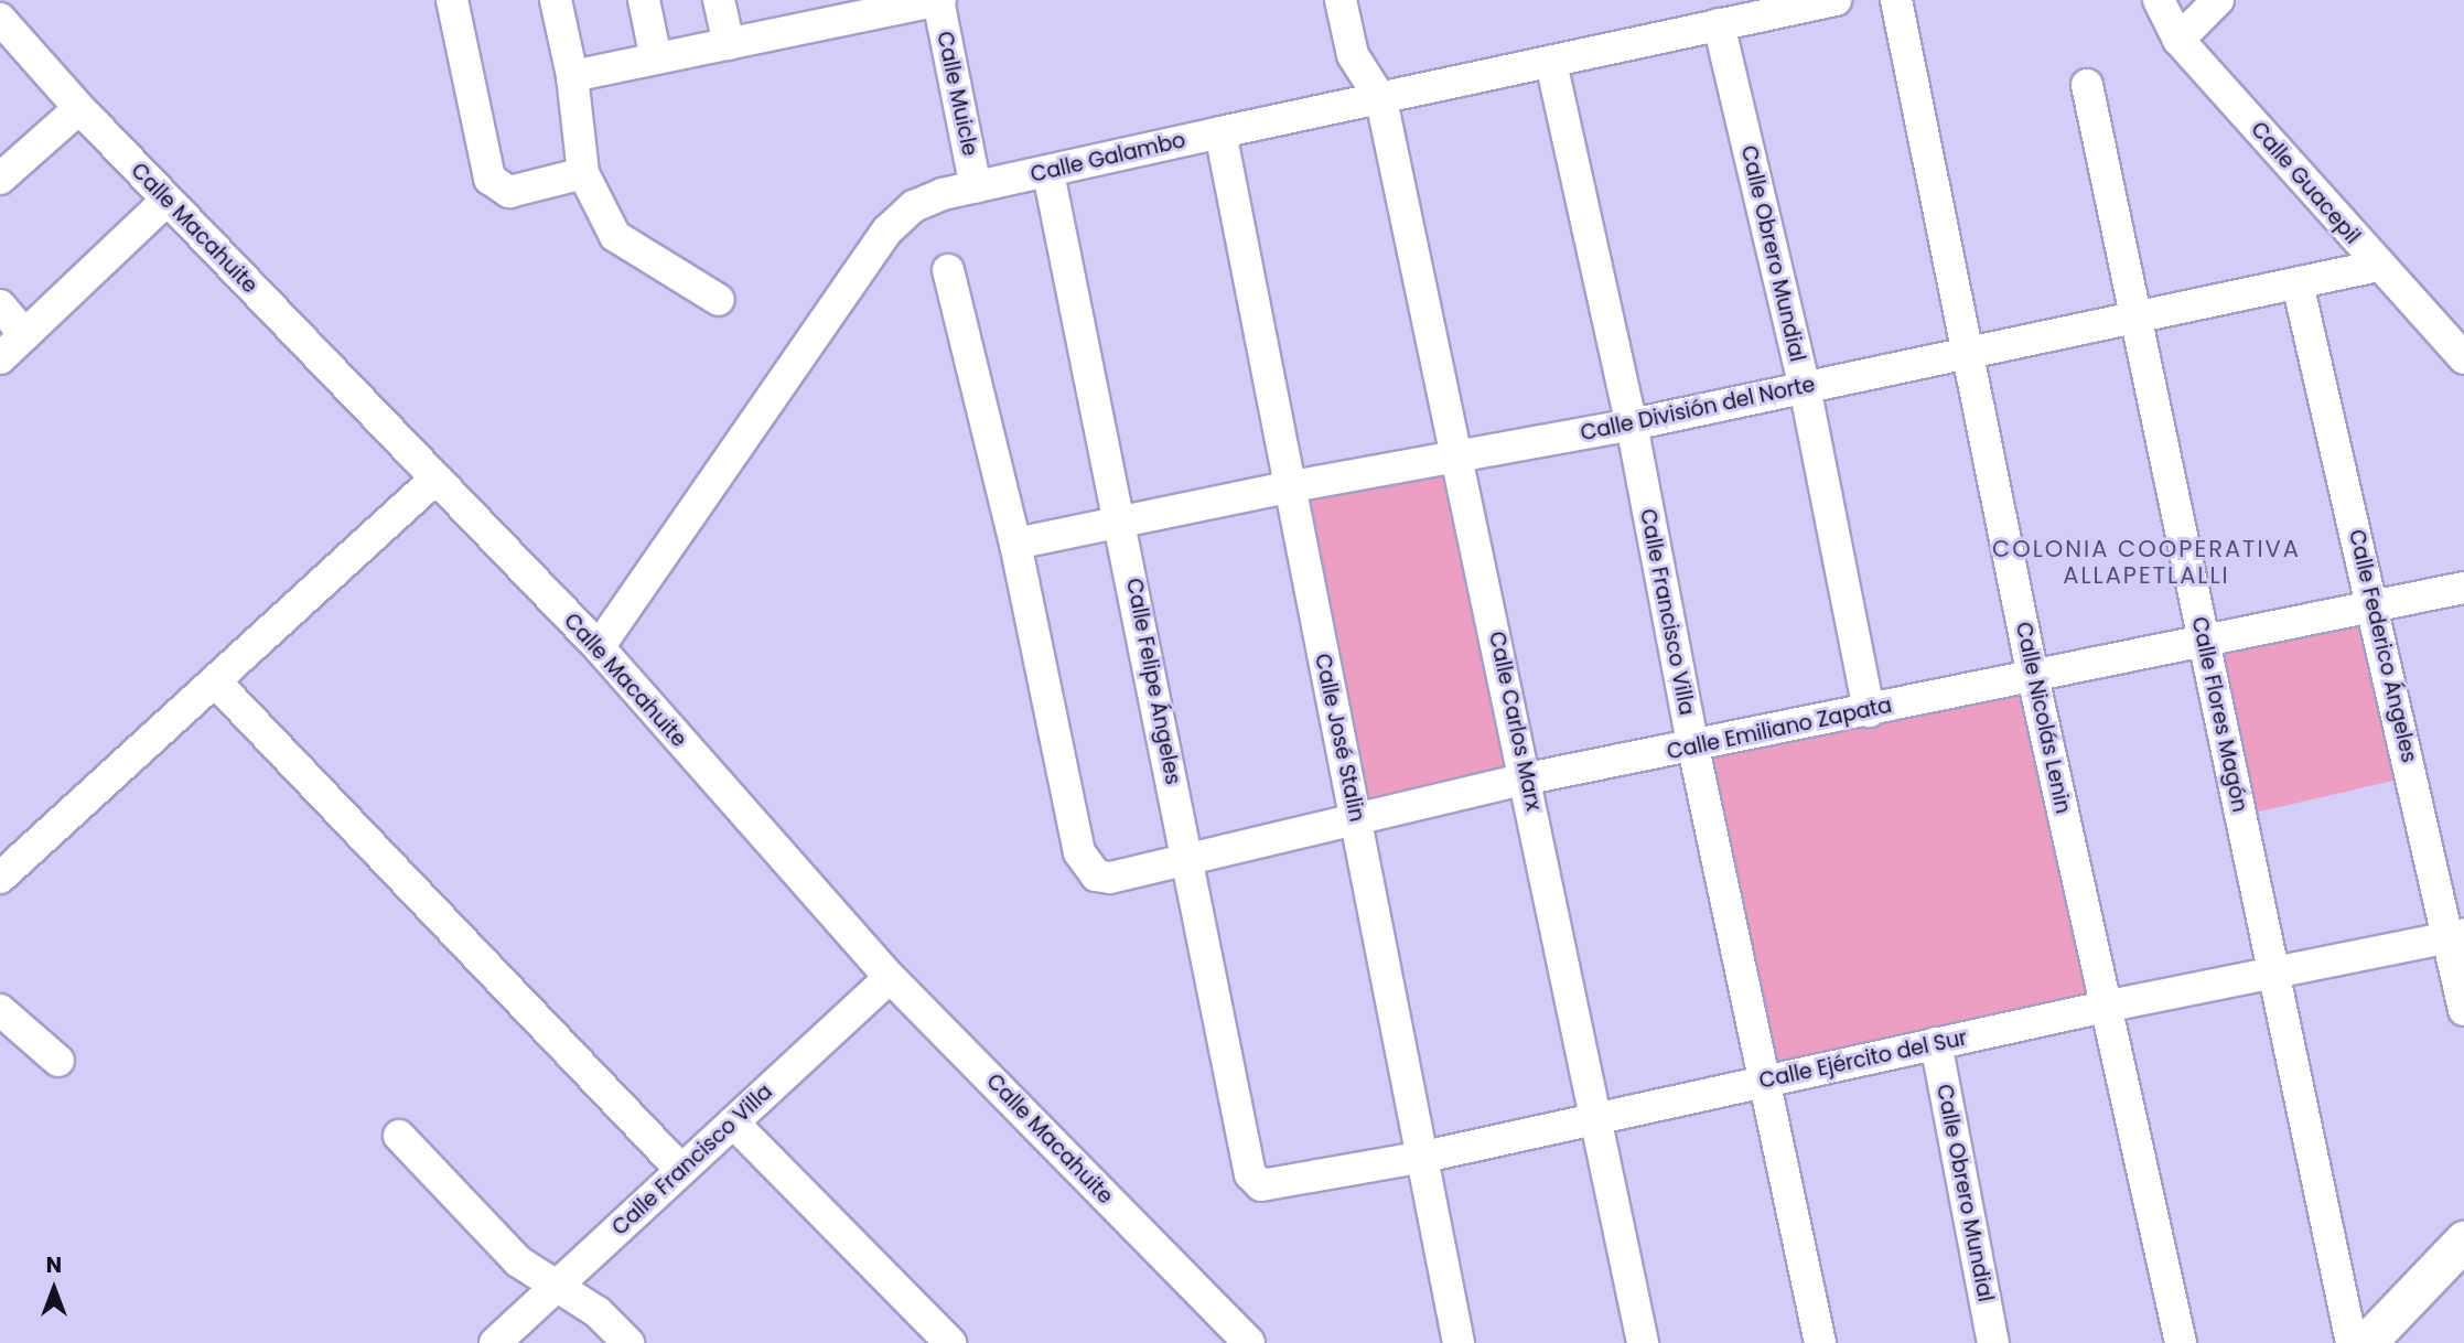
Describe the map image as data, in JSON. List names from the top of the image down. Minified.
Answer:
{"streets":{"street":["Calle Muicle","Calle Galambo","Calle Guacepil","Calle Macahuite","Calle Obrero Mundial","Calle División del Norte","Calle Francisco Villa","Calle Federico Ángeles","Calle Felipe Ángeles","Calle Flores Magón","Calle Nicolás Lenin","Calle Carlos Marx","Calle Emiliano Zapata","Calle José Stalin","Calle Ejército del Sur"]},"crossings":[["Calle Muicle","Calle Galambo"],["Calle Galambo","Calle Macahuite"],["Calle Galambo","Calle Obrero Mundial"],["Calle Galambo","Calle Francisco Villa"],["Calle Galambo","Calle Felipe Ángeles"],["Calle Galambo","Calle Carlos Marx"],["Calle Galambo","Calle José Stalin"],["Calle Guacepil","Calle División del Norte"],["Calle Macahuite","Calle Francisco Villa"],["Calle Obrero Mundial","Calle División del Norte"],["Calle Obrero Mundial","Calle Emiliano Zapata"],["Calle Obrero Mundial","Calle Ejército del Sur"],["Calle División del Norte","Calle Francisco Villa"],["Calle División del Norte","Calle Federico Ángeles"],["Calle División del Norte","Calle Felipe Ángeles"],["Calle División del Norte","Calle Flores Magón"],["Calle División del Norte","Calle Nicolás Lenin"],["Calle División del Norte","Calle Carlos Marx"],["Calle División del Norte","Calle Emiliano Zapata"],["Calle División del Norte","Calle José Stalin"],["Calle Francisco Villa","Calle Emiliano Zapata"],["Calle Francisco Villa","Calle Ejército del Sur"],["Calle Federico Ángeles","Calle Emiliano Zapata"],["Calle Federico Ángeles","Calle Ejército del Sur"],["Calle Felipe Ángeles","Calle Emiliano Zapata"],["Calle Felipe Ángeles","Calle Ejército del Sur"],["Calle Flores Magón","Calle Emiliano Zapata"],["Calle Flores Magón","Calle Ejército del Sur"],["Calle Nicolás Lenin","Calle Emiliano Zapata"],["Calle Nicolás Lenin","Calle Ejército del Sur"],["Calle Carlos Marx","Calle Emiliano Zapata"],["Calle Carlos Marx","Calle Ejército del Sur"],["Calle Emiliano Zapata","Calle José Stalin"],["Calle José Stalin","Calle Ejército del Sur"]],"districts":["COLONIA COOPERATIVA ALLAPETLALLI"],"north":"top"}
